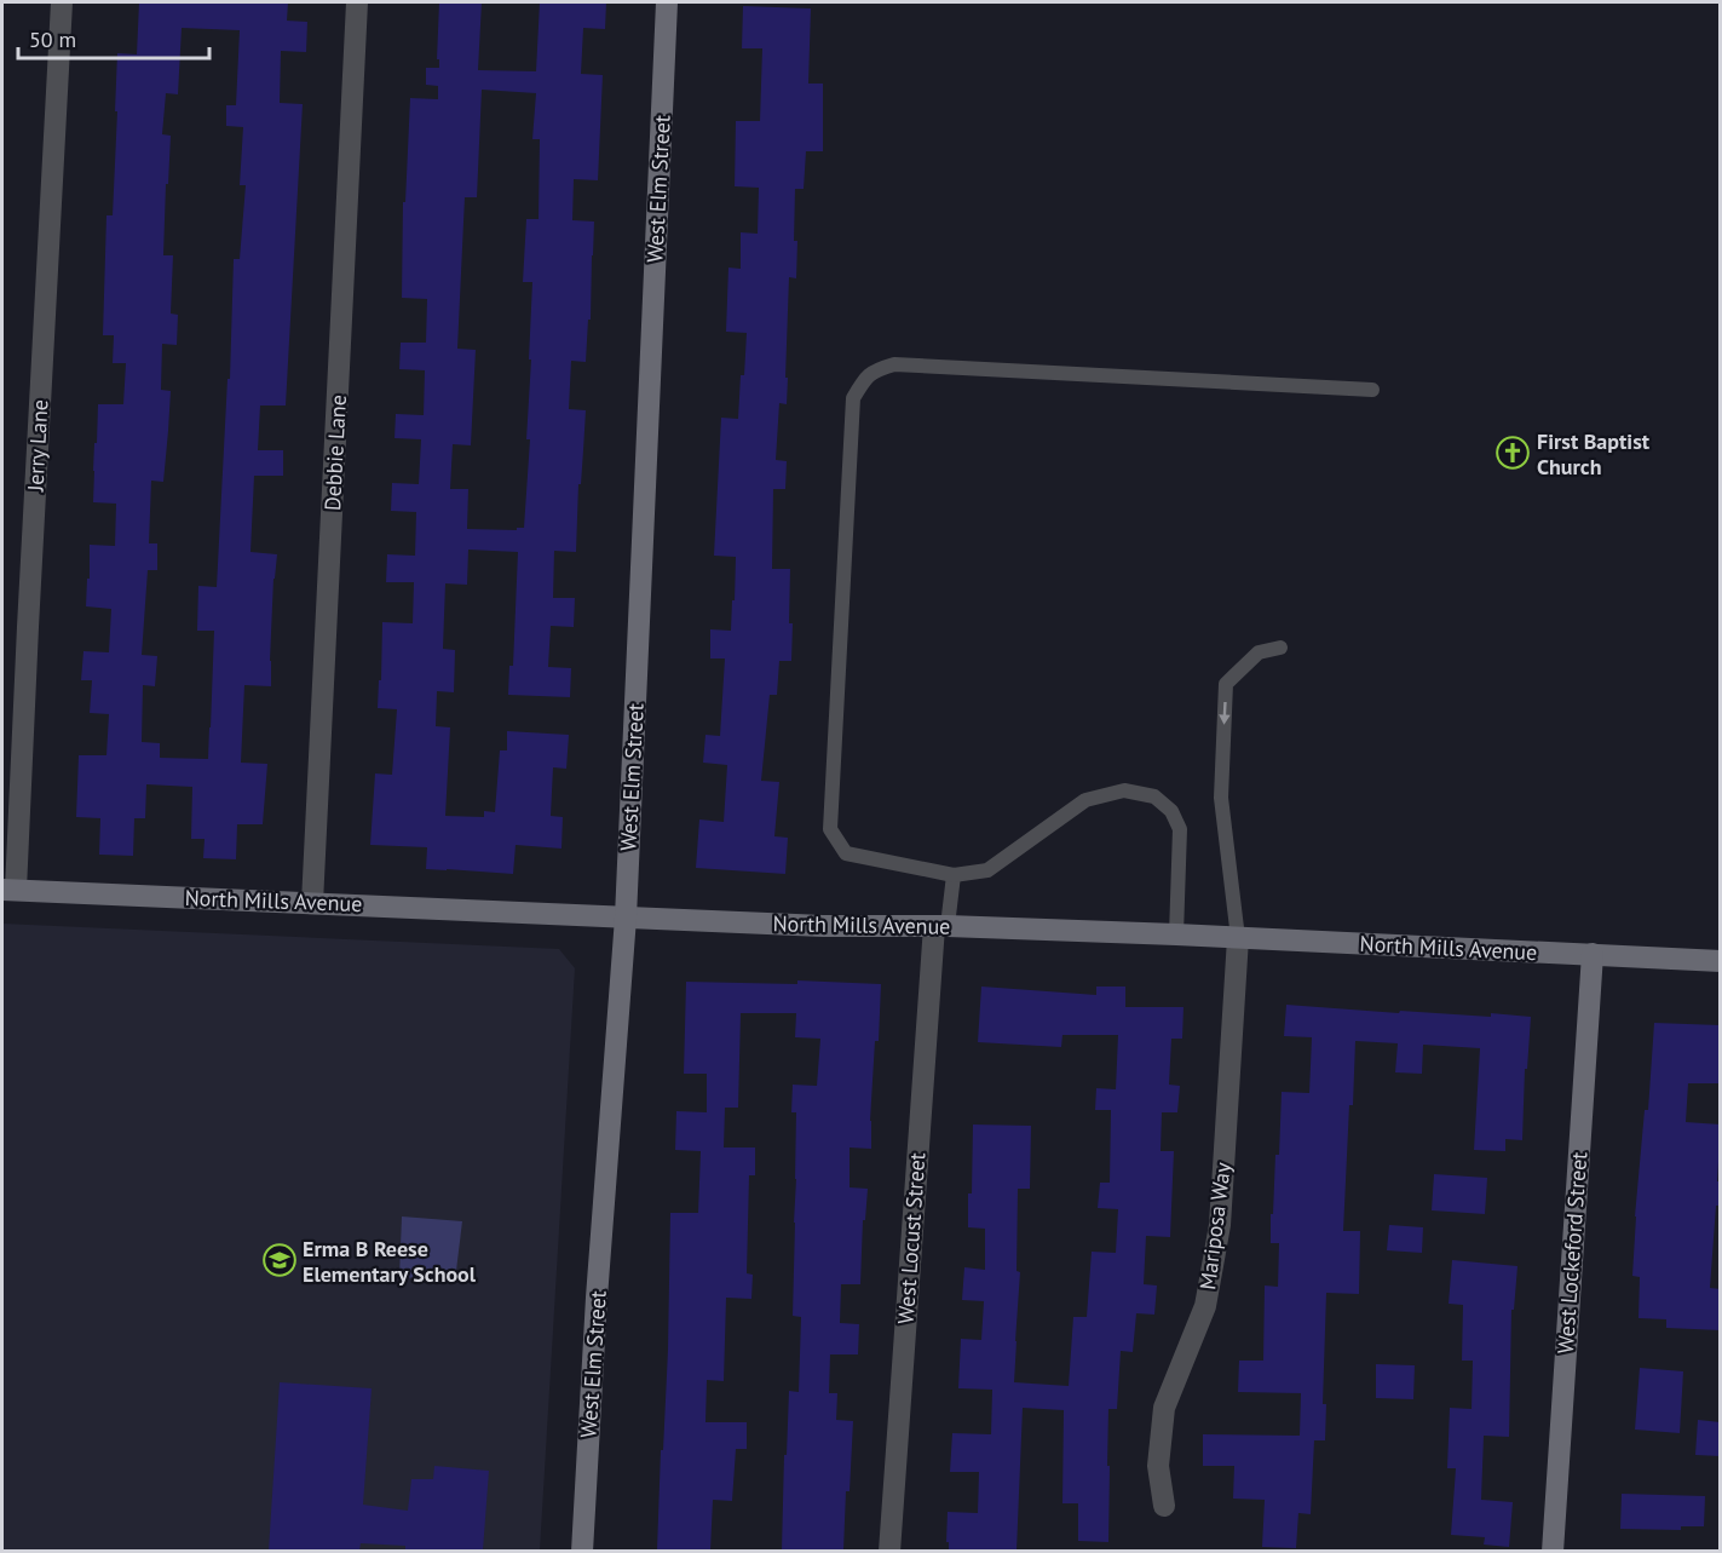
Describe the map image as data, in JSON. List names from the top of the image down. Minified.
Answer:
{"streets":{"street":["West Elm Street","Jerry Lane","Debbie Lane","North Mills Avenue","Mariposa Way","West Locust Street","West Lockeford Street"]},"crossings":[["West Elm Street","North Mills Avenue"],["Jerry Lane","North Mills Avenue"],["Debbie Lane","North Mills Avenue"],["North Mills Avenue","Mariposa Way"],["North Mills Avenue","West Locust Street"],["North Mills Avenue","West Lockeford Street"]],"places":{"church":["First Baptist Church"],"school or university":["Erma B Reese Elementary School"]},"scale_bar":"50 m"}
